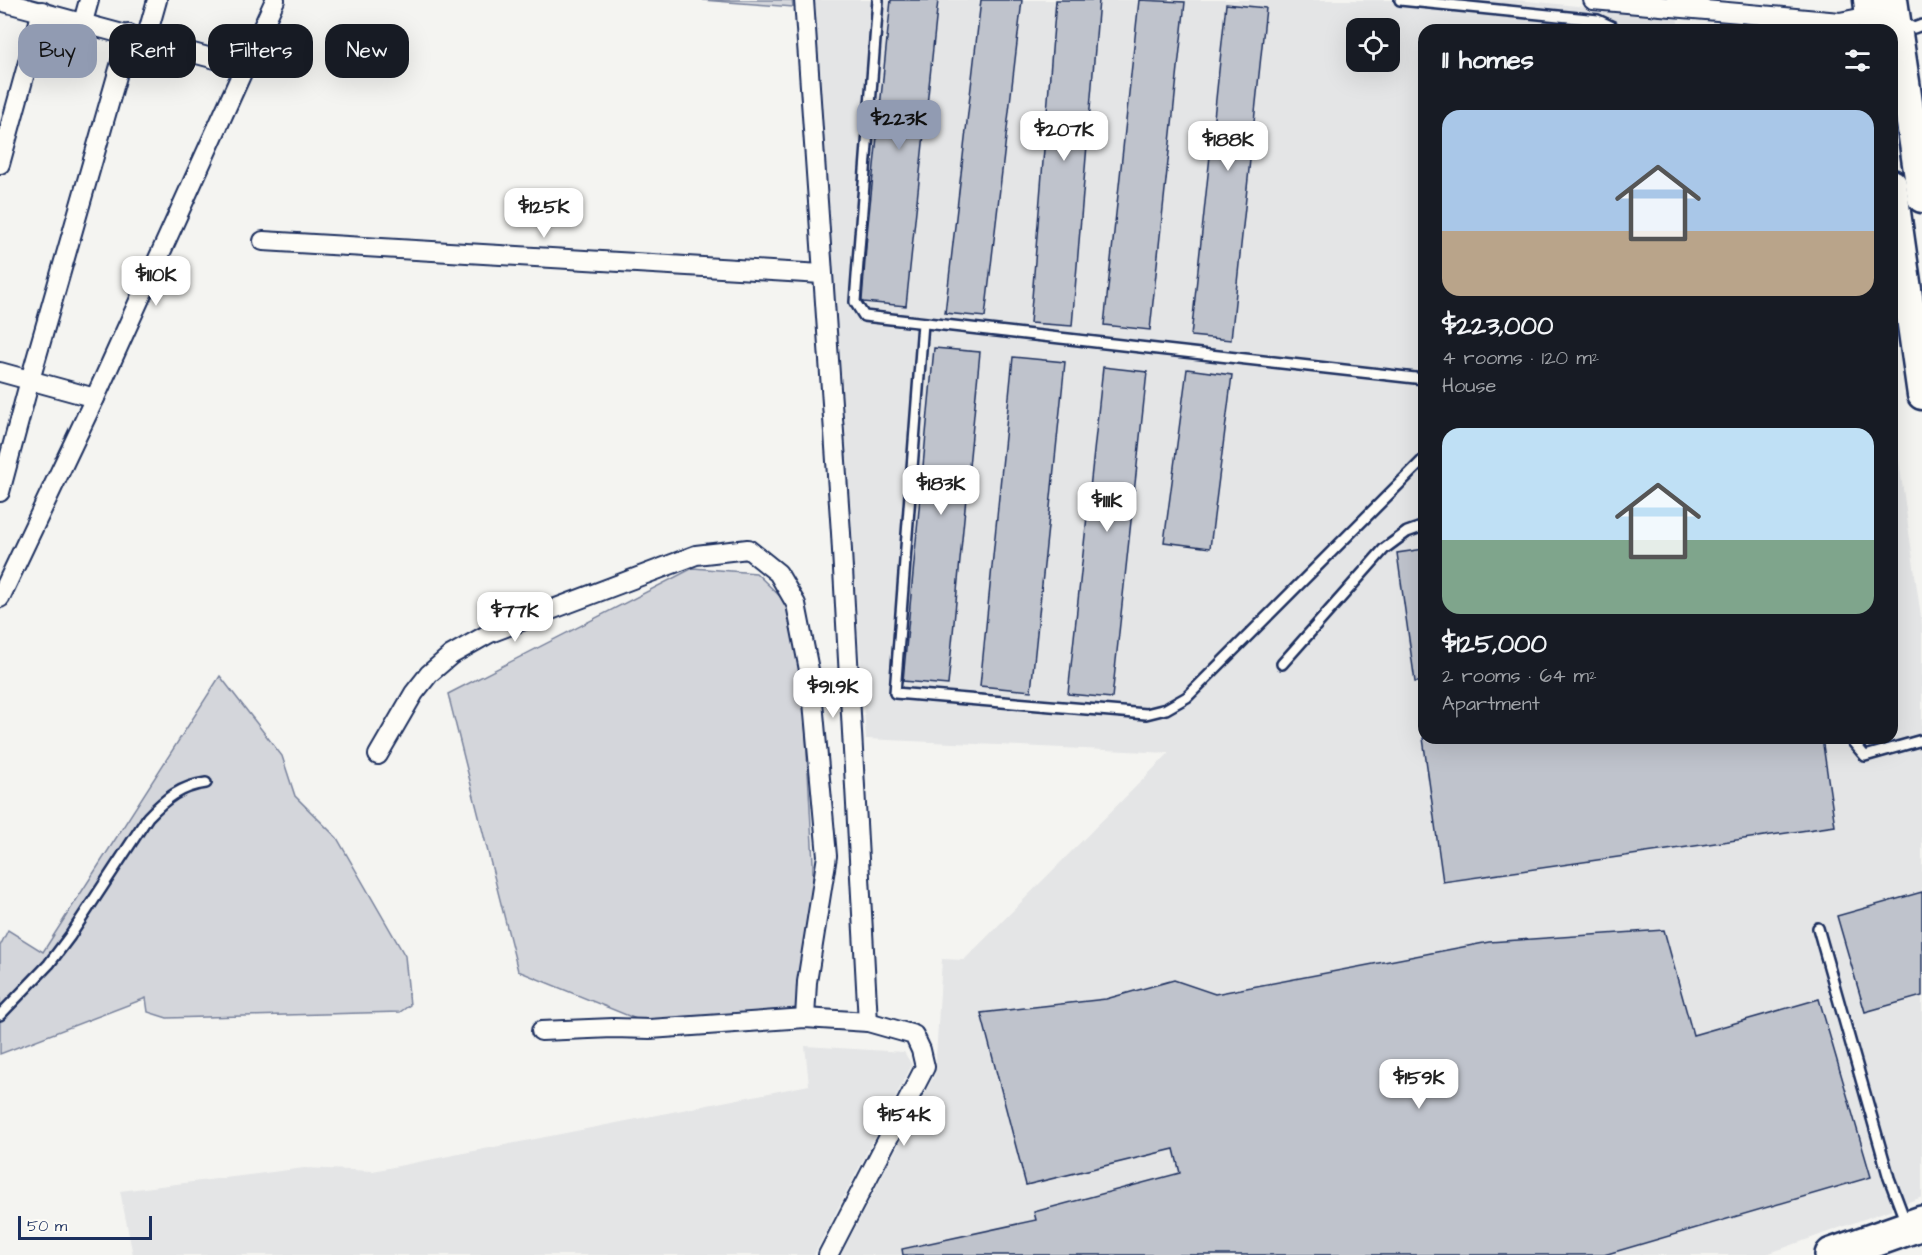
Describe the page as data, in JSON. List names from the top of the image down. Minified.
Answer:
{"scale_bar":"50 m","page":{"chip":["Buy","Rent","Filters","New"],"heading":"11 homes","list":[{"name":"$223,000","note":"4 rooms · 120 m² · House"},{"name":"$125,000","note":"2 rooms · 64 m² · Apartment"}],"price":["$223K","$207K","$188K","$125K","$110K","$183K","$111K","$77K","$91.9K","$159K","$154K"],"scale":"50 m"}}
